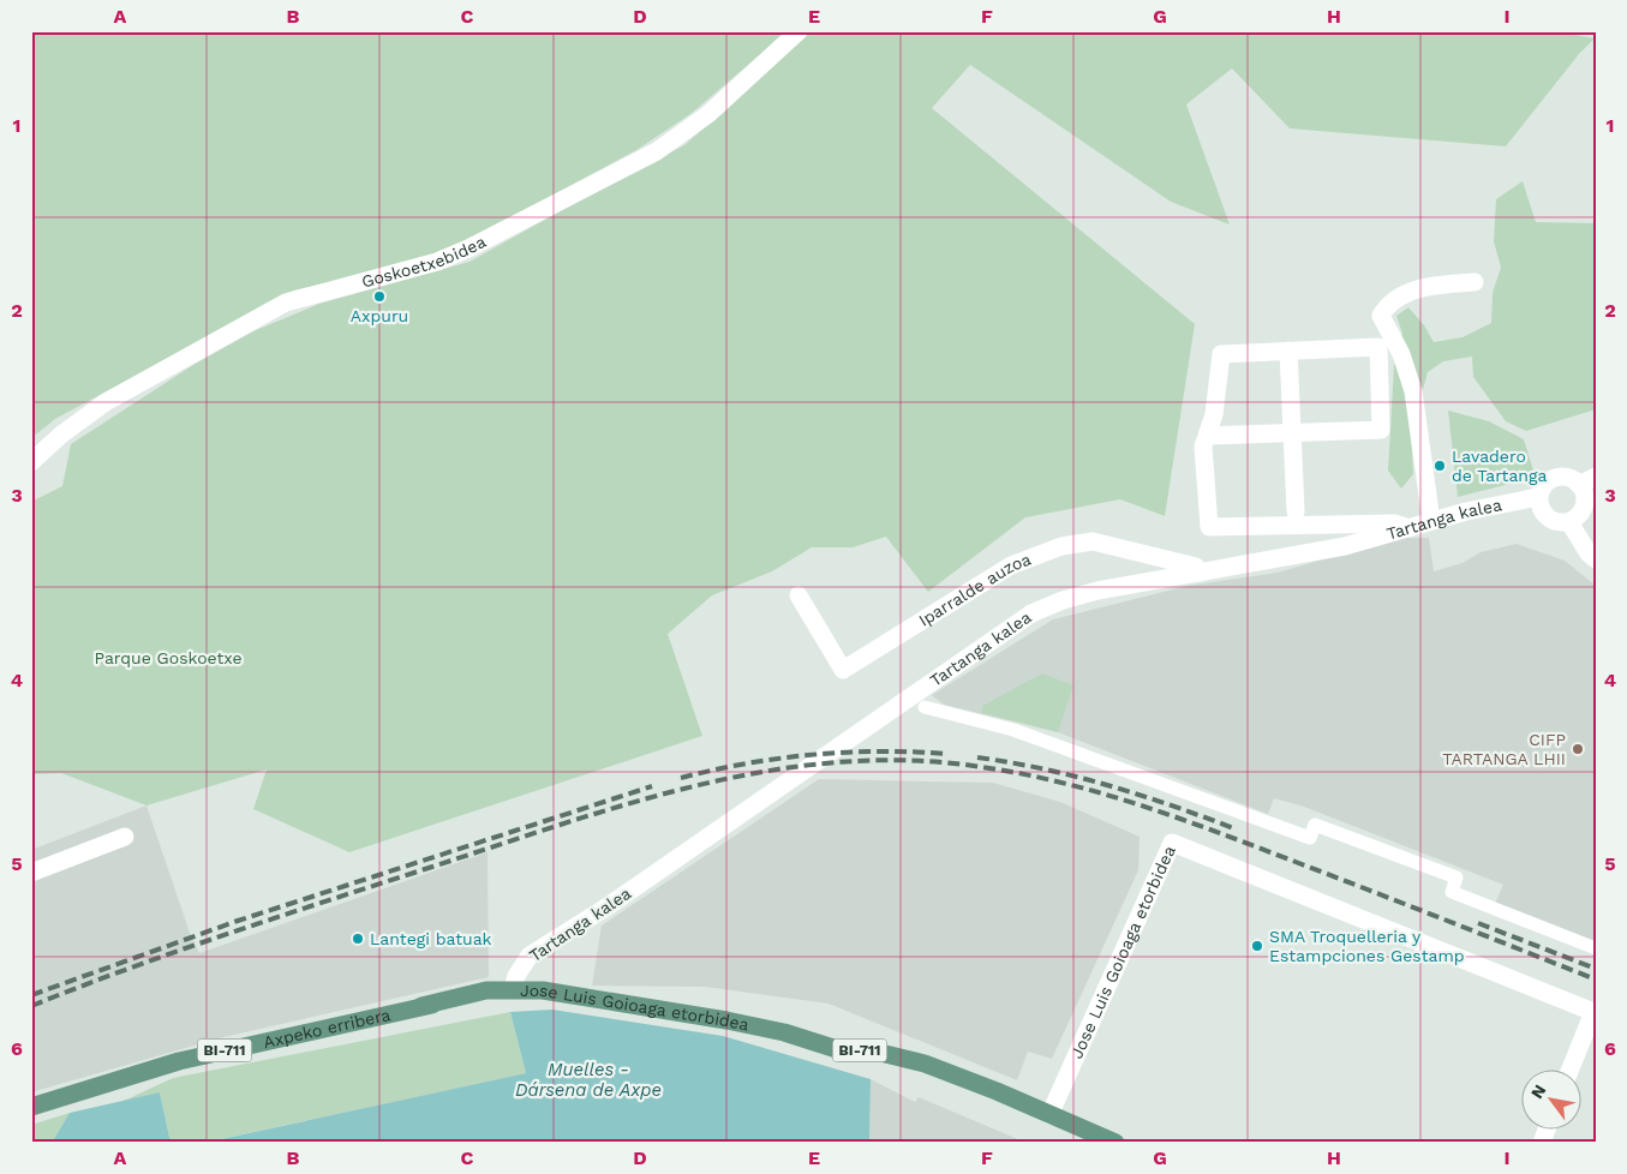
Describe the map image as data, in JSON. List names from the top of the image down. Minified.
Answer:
{"streets":{"main road":["Jose Luis Goioaga etorbidea","Axpeko erribera","BI-711"],"street":["Goskoetxebidea","Tartanga kalea","Iparralde auzoa"]},"crossings":[["Tartanga kalea","Iparralde auzoa"],["Tartanga kalea","Jose Luis Goioaga etorbidea"],["Jose Luis Goioaga etorbidea","Axpeko erribera"]],"water":["Muelles - Dársena de Axpe"],"parks":["Parque Goskoetxe"],"places":["Axpuru","Lavadero de Tartanga","CIFP TARTANGA LHII","Lantegi batuak","SMA Troquelleria y Estampciones Gestamp"],"north":"top left","grid":{"columns":["A","B","C","D","E","F","G","H","I"],"rows":["1","2","3","4","5","6"]}}
